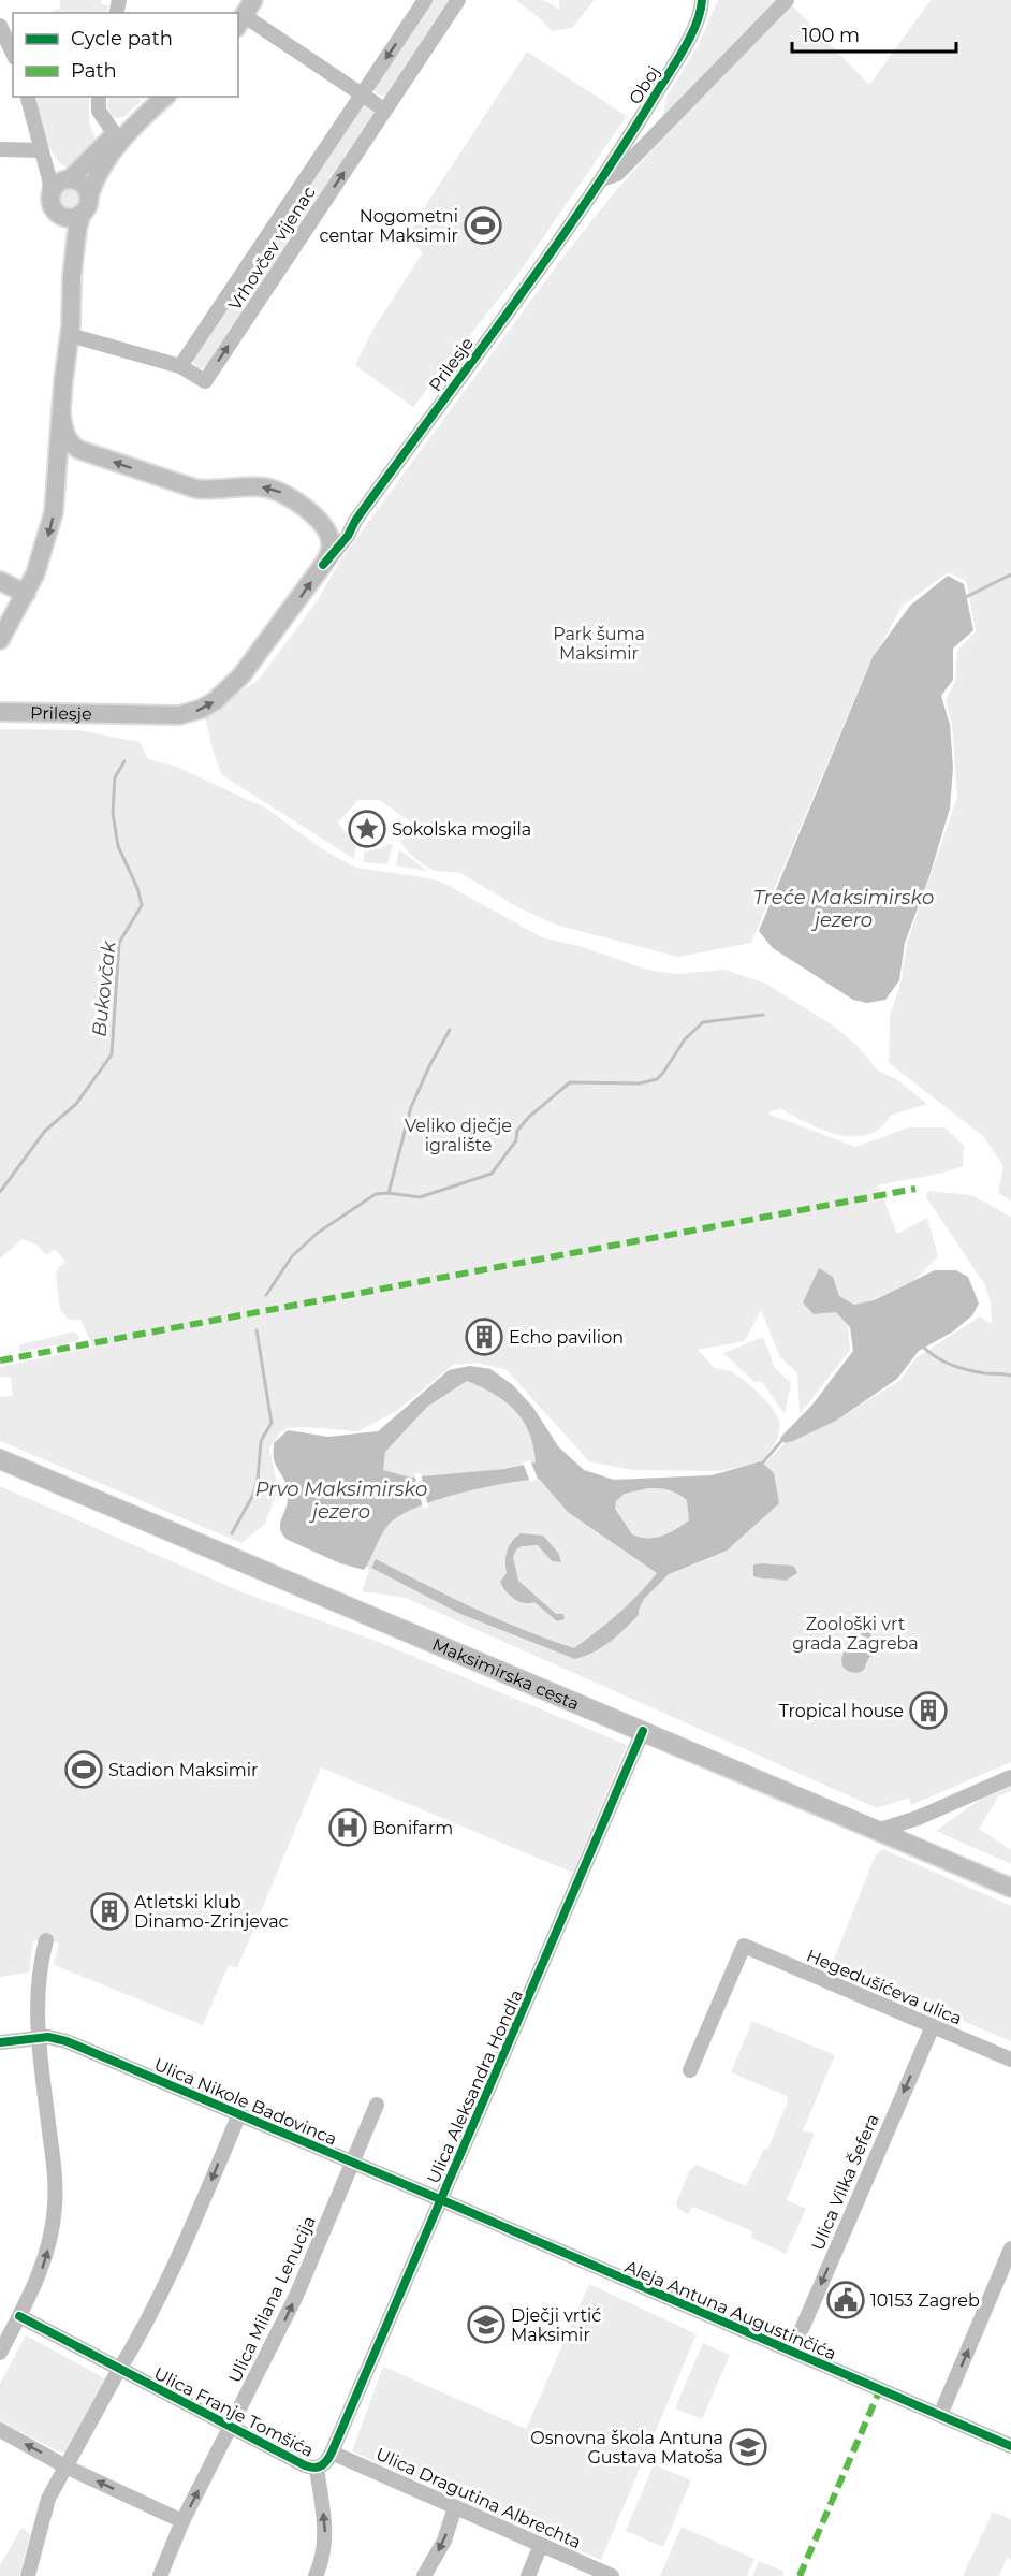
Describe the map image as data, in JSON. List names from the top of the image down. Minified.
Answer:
{"streets":{"main road":["Prilesje","Maksimirska cesta"],"street":["Oboj","Vrhovčev vijenac","Hegedušićeva ulica","Ulica Aleksandra Hondla","Ulica Nikole Badovinca","Ulica Vilka Šefera","Ulica Milana Lenucija","Aleja Antuna Augustinčića","Ulica Franje Tomšića","Ulica Dragutina Albrechta"]},"crossings":[["Oboj","Prilesje"],["Maksimirska cesta","Ulica Aleksandra Hondla"],["Hegedušićeva ulica","Ulica Vilka Šefera"],["Ulica Aleksandra Hondla","Ulica Nikole Badovinca"],["Ulica Aleksandra Hondla","Aleja Antuna Augustinčića"],["Ulica Aleksandra Hondla","Ulica Franje Tomšića"],["Ulica Aleksandra Hondla","Ulica Dragutina Albrechta"],["Ulica Nikole Badovinca","Ulica Milana Lenucija"],["Ulica Nikole Badovinca","Aleja Antuna Augustinčića"],["Ulica Vilka Šefera","Aleja Antuna Augustinčića"],["Ulica Milana Lenucija","Ulica Franje Tomšića"],["Ulica Franje Tomšića","Ulica Dragutina Albrechta"]],"one_way":["Ulica Vilka Šefera"],"water":["Treće Maksimirsko jezero","Bukovčak","Prvo Maksimirsko jezero"],"parks":["Park šuma Maksimir","Veliko dječje igralište","Zoološki vrt grada Zagreba"],"places":{"sports":["Nogometni centar Maksimir","Stadion Maksimir"],"place":["Sokolska mogila"],"building":["Echo pavilion","Tropical house","Atletski klub Dinamo-Zrinjevac"],"hospital":["Bonifarm"],"public building":["10153 Zagreb"],"school or university":["Dječji vrtić Maksimir","Osnovna škola Antuna Gustava Matoša"]},"legend":["Cycle path","Path"],"scale_bar":"100 m"}
